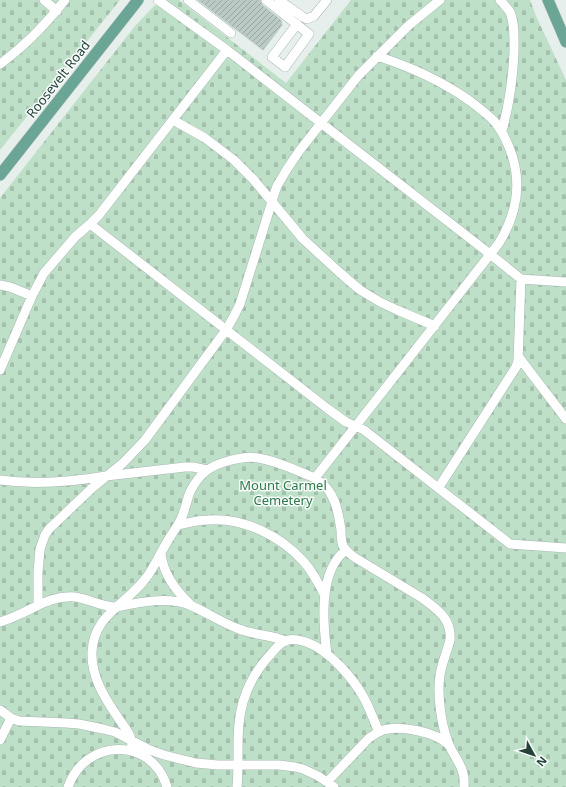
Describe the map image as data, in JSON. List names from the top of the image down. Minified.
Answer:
{"streets":{"main road":["Roosevelt Road"]},"parks":["Mount Carmel Cemetery"],"north":"bottom right"}
